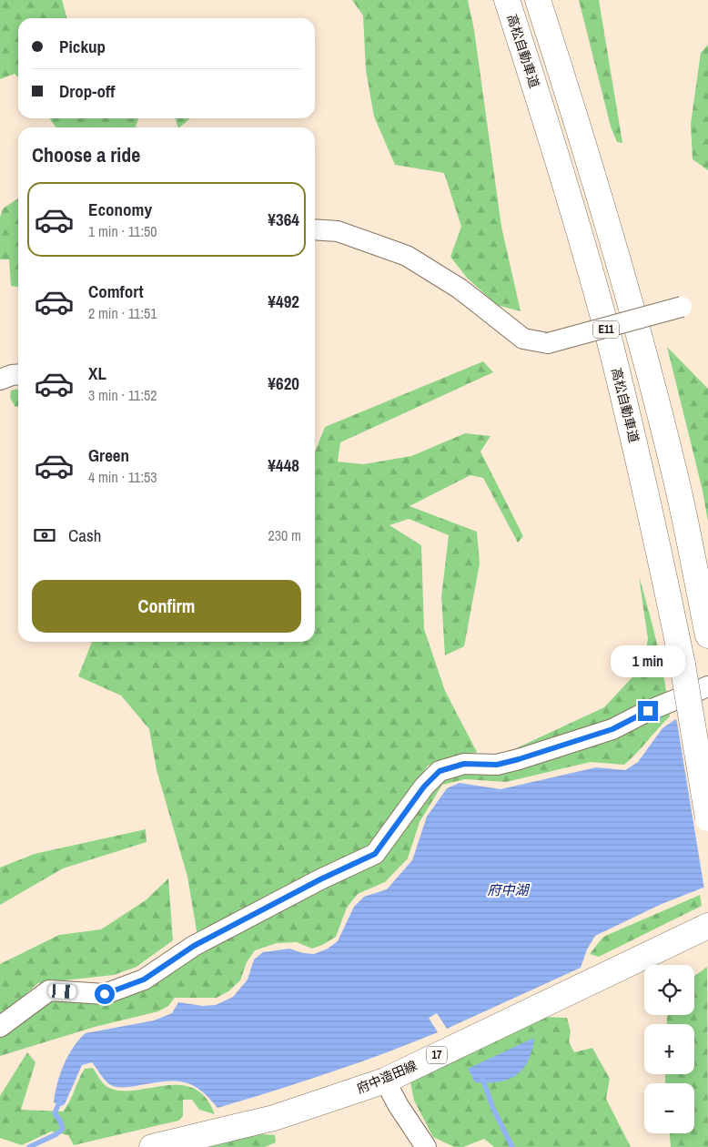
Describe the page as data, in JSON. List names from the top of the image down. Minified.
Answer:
{"streets":{"main road":["高松自動車道","E11","17","府中造田線"]},"water":["府中湖"],"page":{"banner":["Pickup","Drop-off"],"heading":"Choose a ride","list":[{"name":"Economy","note":"1 min · 11:50","value":"¥364"},{"name":"Comfort","note":"2 min · 11:51","value":"¥492"},{"name":"XL","note":"3 min · 11:52","value":"¥620"},{"name":"Green","note":"4 min · 11:53","value":"¥448"}],"pay":["Cash","230 m"],"buttons":"Confirm","bubble":"1 min","map_buttons":["+","−"]}}
